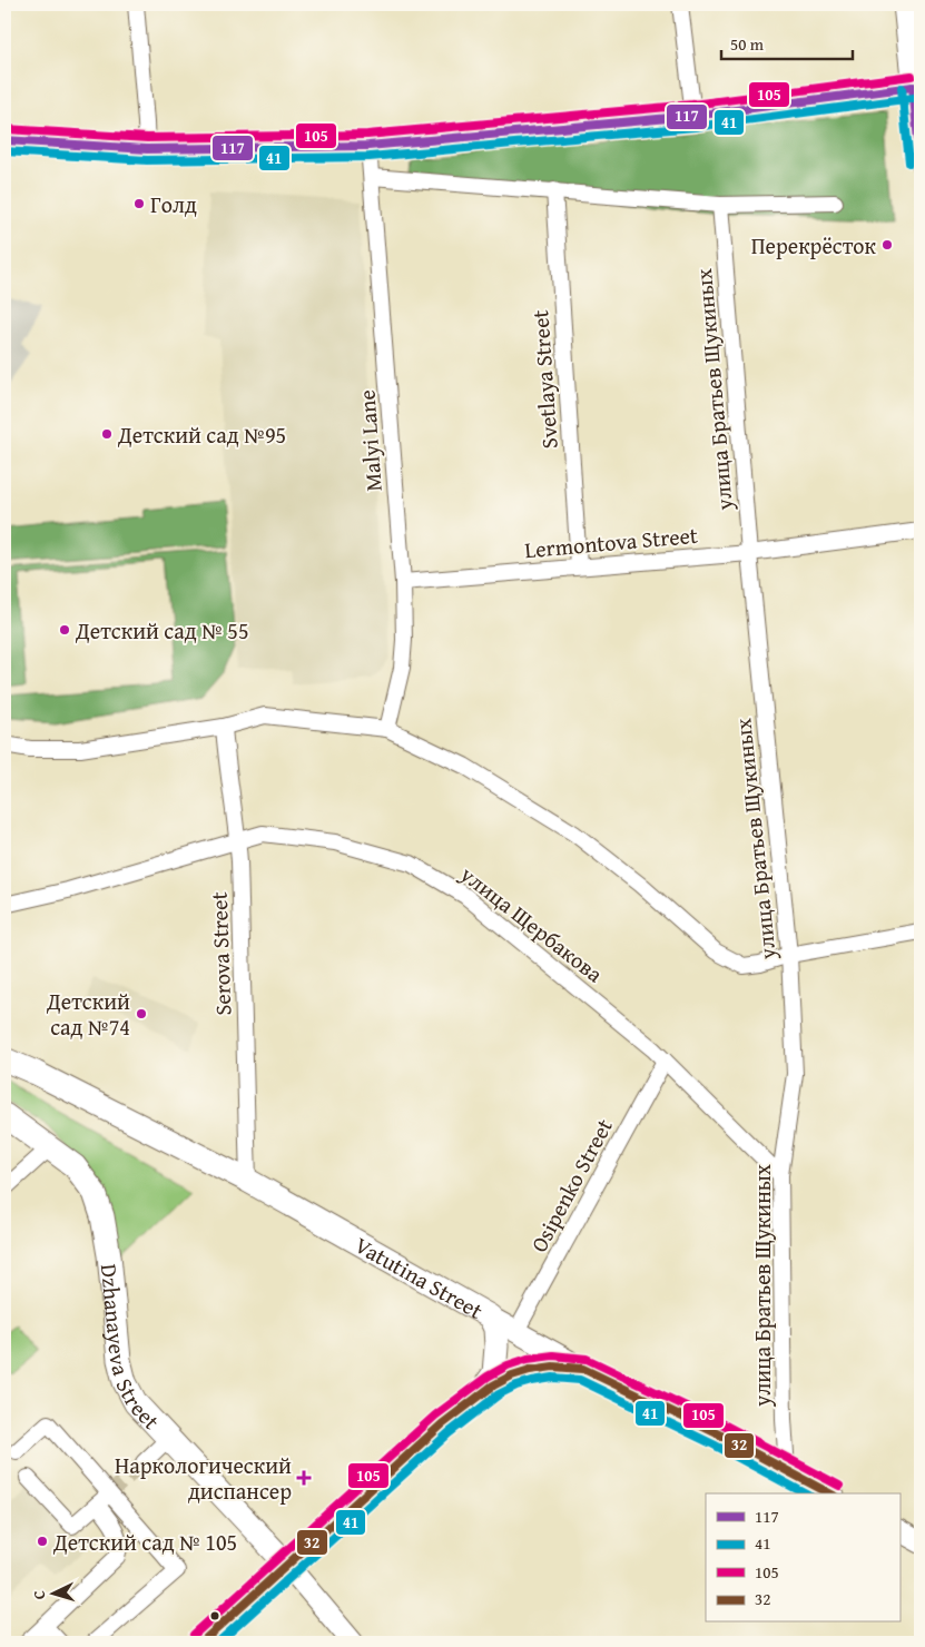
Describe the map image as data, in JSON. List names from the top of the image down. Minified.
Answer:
{"streets":{"main road":["Vatutina Street","Dzhanayeva Street"],"street":["Svetlaya Street","улица Братьев Щукиных","Malyi Lane","Lermontova Street","улица Щербакова","Serova Street","Osipenko Street"]},"crossings":[["Svetlaya Street","Lermontova Street"],["улица Братьев Щукиных","Lermontova Street"],["улица Братьев Щукиных","улица Щербакова"],["улица Братьев Щукиных","Vatutina Street"],["Malyi Lane","Lermontova Street"],["улица Щербакова","Serova Street"],["улица Щербакова","Osipenko Street"],["Serova Street","Vatutina Street"],["Osipenko Street","Vatutina Street"]],"places":{"other":["Голд","Перекрёсток","Детский сад №95","Детский сад № 55","Детский сад №74","Детский сад № 105"],"health":["Наркологический диспансер"]},"lines":["transit line 105","transit line 117","transit line 41","transit line 32"],"legend":["117","41","105","32"],"scale_bar":"50 m","north":"left"}
